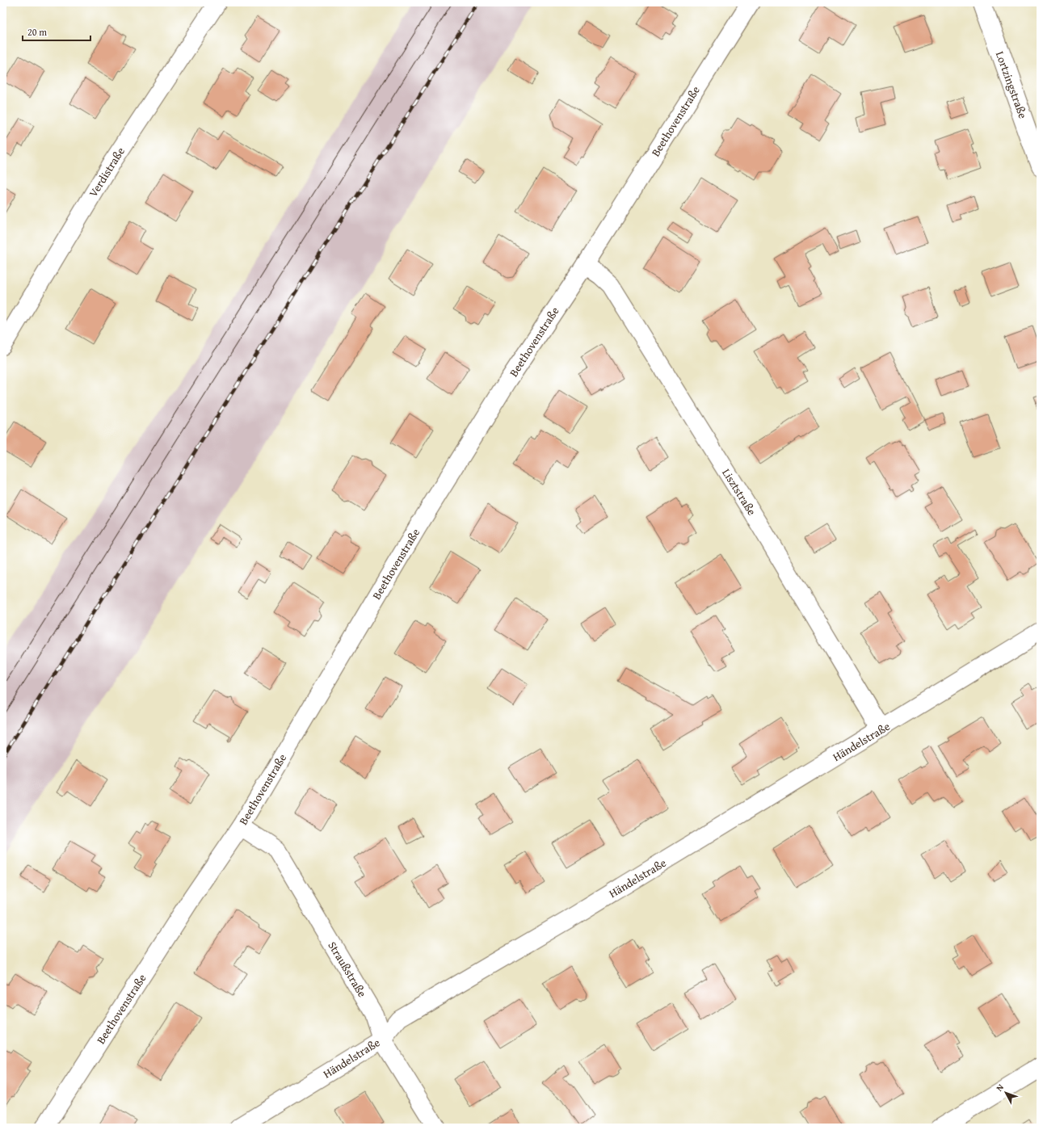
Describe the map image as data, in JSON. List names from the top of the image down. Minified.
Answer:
{"streets":{"street":["Lortzingstraße","Beethovenstraße","Verdistraße","Lisztstraße","Händelstraße","Straußstraße"]},"crossings":[["Beethovenstraße","Lisztstraße"],["Beethovenstraße","Straußstraße"],["Lisztstraße","Händelstraße"],["Händelstraße","Straußstraße"]],"scale_bar":"20 m","north":"top left"}
